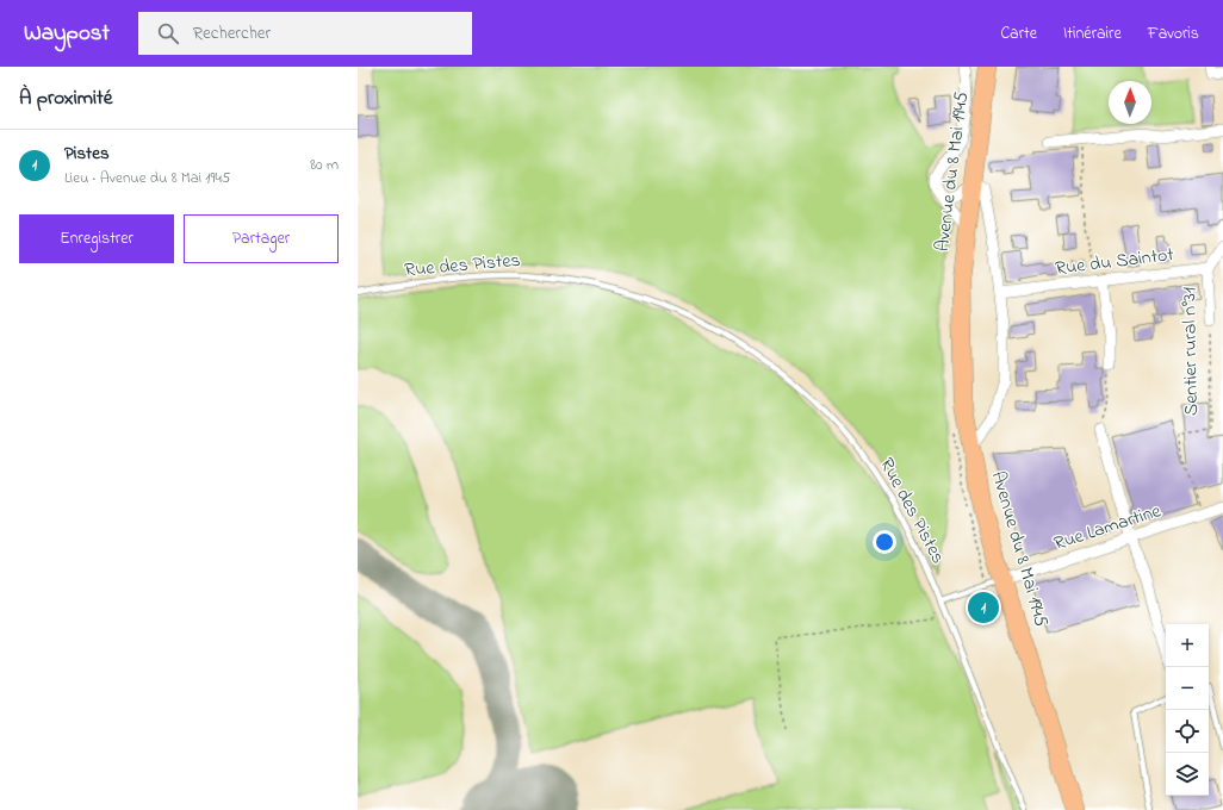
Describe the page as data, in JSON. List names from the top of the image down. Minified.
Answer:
{"streets":{"main road":["Avenue du 8 Mai 1945"],"street":["Rue du Saintot","Sentier rural n°31","Rue Lamartine"],"lane":["Rue des Pistes"]},"crossings":[["Avenue du 8 Mai 1945","Rue Lamartine"],["Rue du Saintot","Sentier rural n°31"],["Sentier rural n°31","Rue Lamartine"]],"north":"top","page":{"header":"Waypost","search":"Rechercher","nav":["Carte","Itinéraire","Favoris"],"heading":"À proximité","list":[{"mark":"1","name":"Pistes","note":"Lieu · Avenue du 8 Mai 1945","value":"80 m"}],"buttons":["Enregistrer","Partager"],"pins":"1","map_buttons":["+","−"]}}
